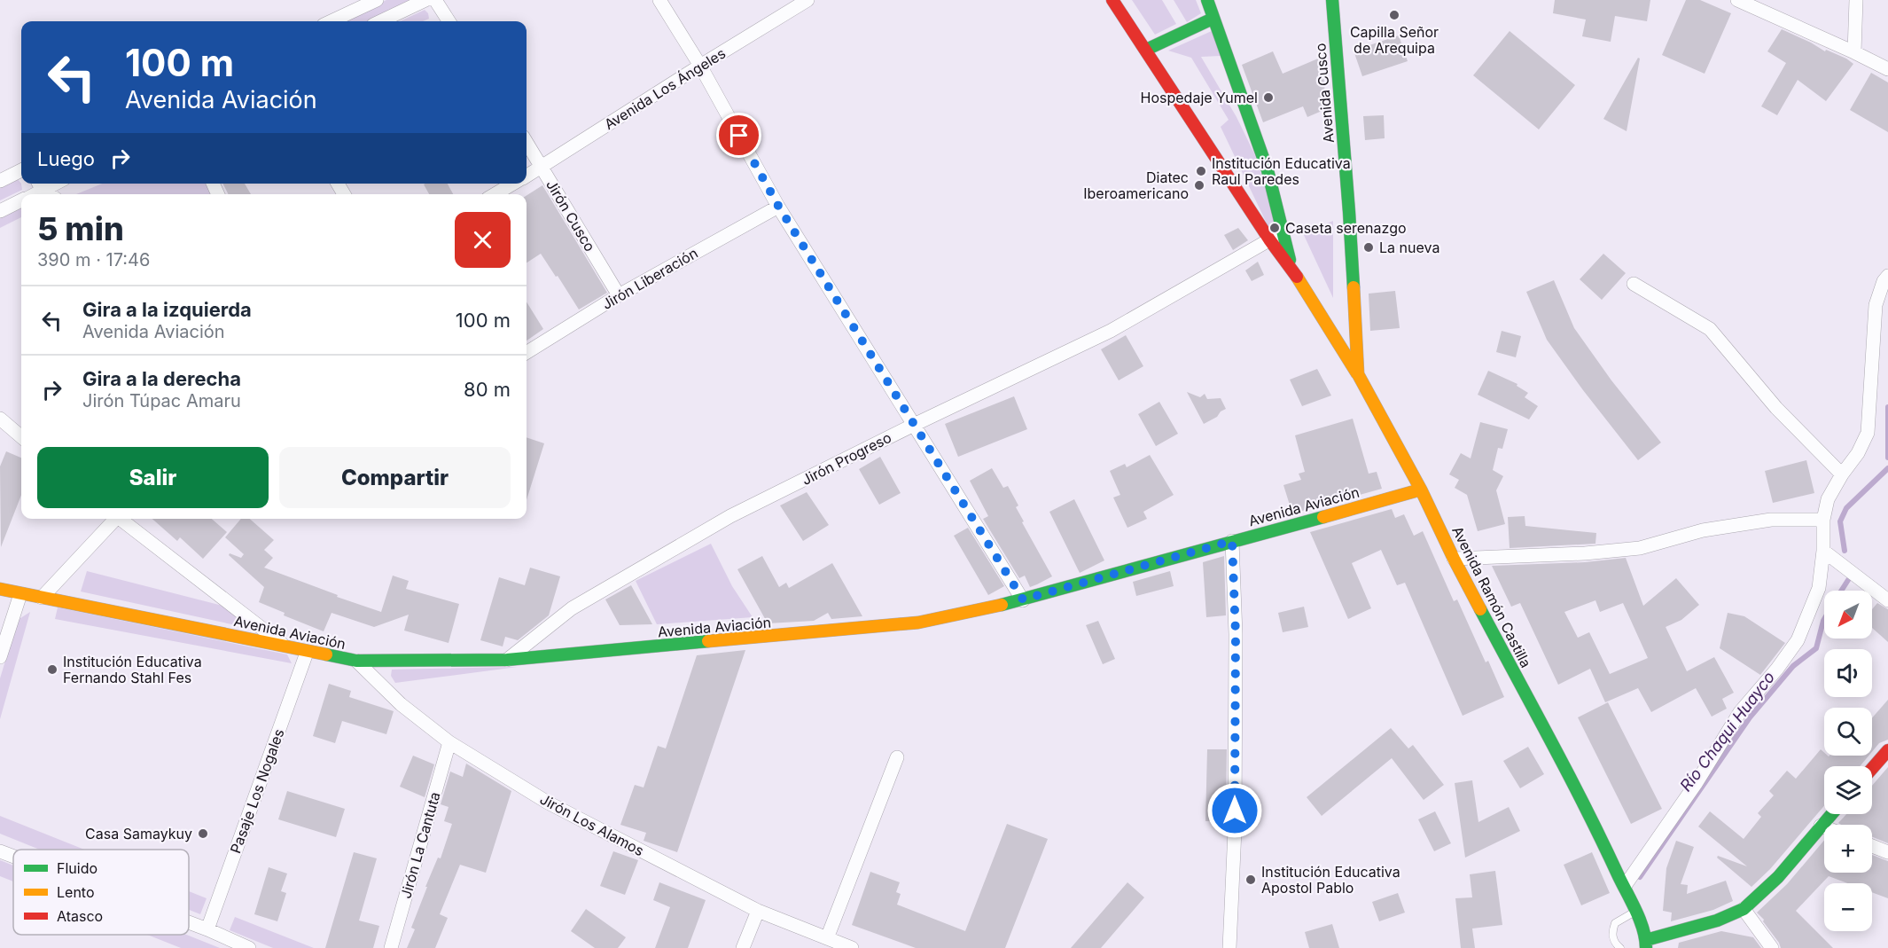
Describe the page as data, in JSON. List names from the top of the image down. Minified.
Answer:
{"streets":{"main road":["Avenida Cusco","Avenida Aviación","Avenida Ramón Castilla"],"street":["Avenida Los Ángeles","Jirón Cusco","Jirón Liberación","Jirón Progreso","Pasaje Los Nogales","Jirón Los Alamos","Jirón La Cantuta"]},"crossings":[["Avenida Los Ángeles","Jirón Cusco"],["Avenida Cusco","Avenida Ramón Castilla"],["Jirón Cusco","Jirón Liberación"],["Jirón Progreso","Avenida Aviación"],["Avenida Aviación","Avenida Ramón Castilla"],["Avenida Aviación","Pasaje Los Nogales"],["Avenida Aviación","Jirón Los Alamos"],["Jirón Los Alamos","Jirón La Cantuta"]],"water":["Río Chaqui Huayco"],"places":["Capilla Señor de Arequipa","Hospedaje Yumel","Institución Educativa Raul Paredes","Diatec Iberoamericano","Caseta serenazgo","La nueva","Institución Educativa Fernando Stahl Fes","Casa Samaykuy","Institución Educativa Apostol Pablo"],"legend":["Fluido","Lento","Atasco"],"north":"bottom left","page":{"turn":["100 m","Avenida Aviación"],"then":"Luego","heading":["5 min","390 m · 17:46"],"list":[{"name":"Gira a la izquierda","note":"Avenida Aviación","value":"100 m"},{"name":"Gira a la derecha","note":"Jirón Túpac Amaru","value":"80 m"}],"buttons":["Salir","Compartir"],"map_buttons":["+","−"]}}
